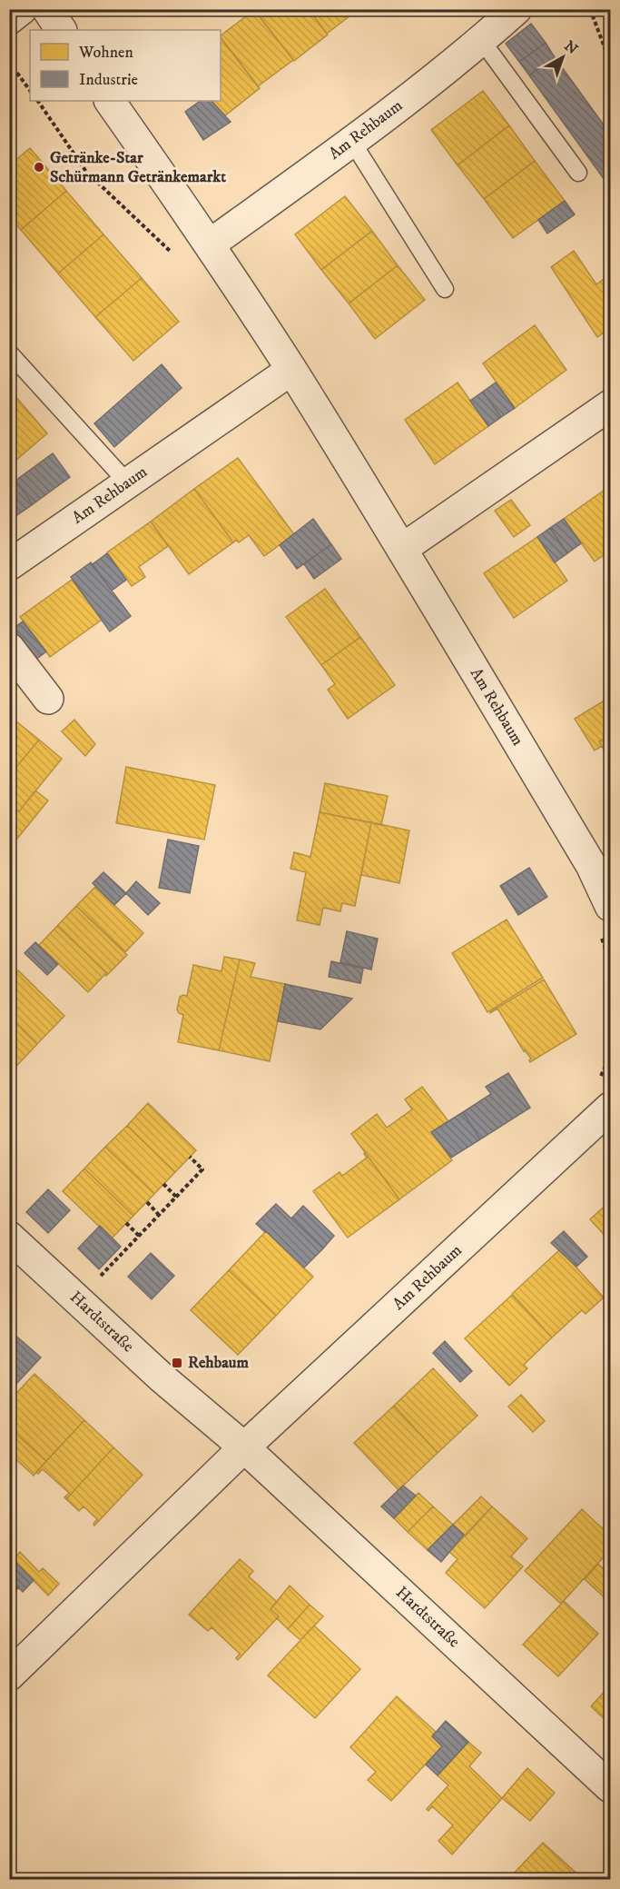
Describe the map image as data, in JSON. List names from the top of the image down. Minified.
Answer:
{"streets":{"street":["Am Rehbaum","Hardtstraße"]},"crossings":[["Am Rehbaum","Hardtstraße"]],"places":{"other":["Getränke-Star Schürmann Getränkemarkt"],"transit":["Rehbaum"]},"legend":["Wohnen","Industrie"],"north":"top right"}
